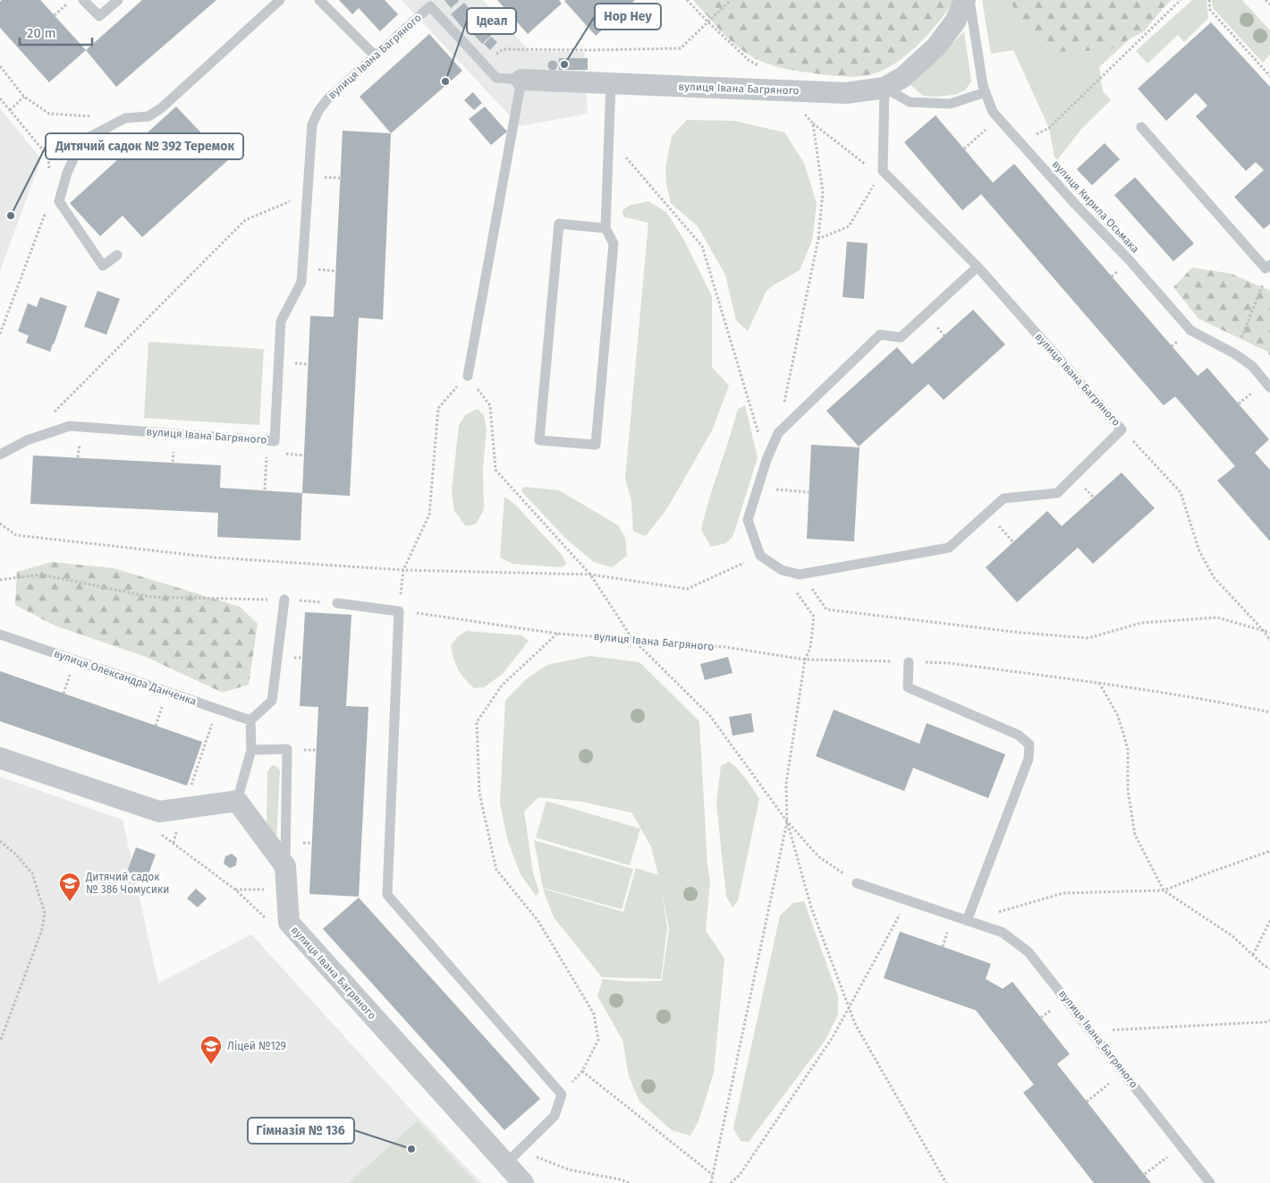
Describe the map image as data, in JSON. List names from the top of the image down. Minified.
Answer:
{"streets":{"street":["вулиця Івана Багряного"],"lane":["вулиця Кирила Осьмака","вулиця Олександра Данченка"]},"places":{"other":["Hop Hey","Ідеал","Дитячий садок № 392 Теремок","Гімназія № 136"],"school or university":["Дитячий садок № 386 Чомусики","Ліцей №129"]},"scale_bar":"20 m"}
